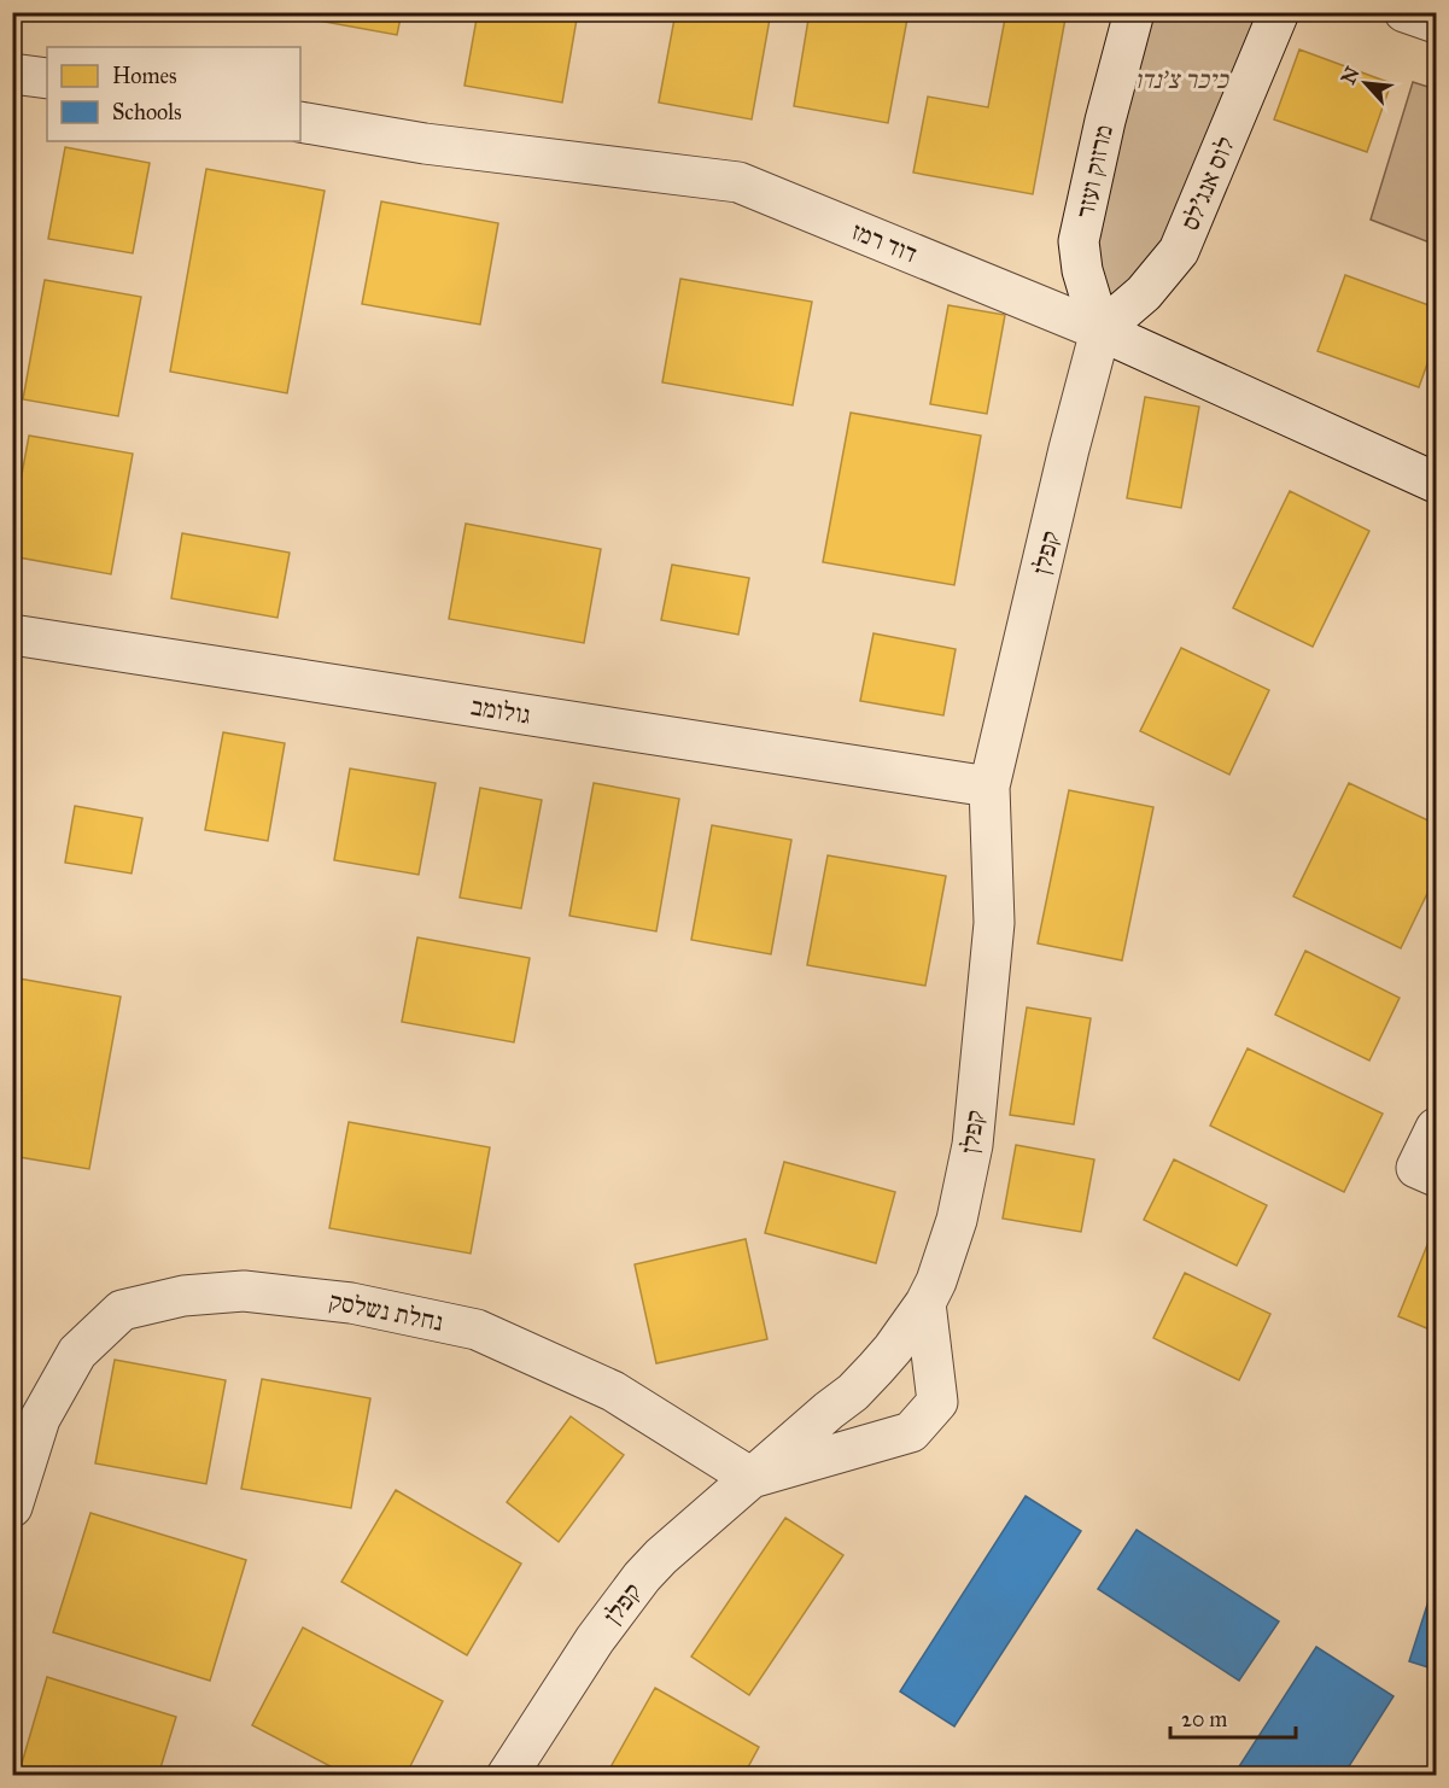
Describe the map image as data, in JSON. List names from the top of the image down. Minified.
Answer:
{"streets":{"street":["מרזוק ועזר","לוס אנג'לס","דוד רמז","קפלן","גולומב","נחלת נשלסק"]},"crossings":[["מרזוק ועזר","לוס אנג'לס"],["מרזוק ועזר","דוד רמז"],["מרזוק ועזר","קפלן"],["לוס אנג'לס","דוד רמז"],["לוס אנג'לס","קפלן"],["דוד רמז","קפלן"],["קפלן","גולומב"],["קפלן","נחלת נשלסק"]],"parks":["כיכר צ'נדו"],"legend":["Homes","Schools"],"scale_bar":"20 m","north":"top left"}
